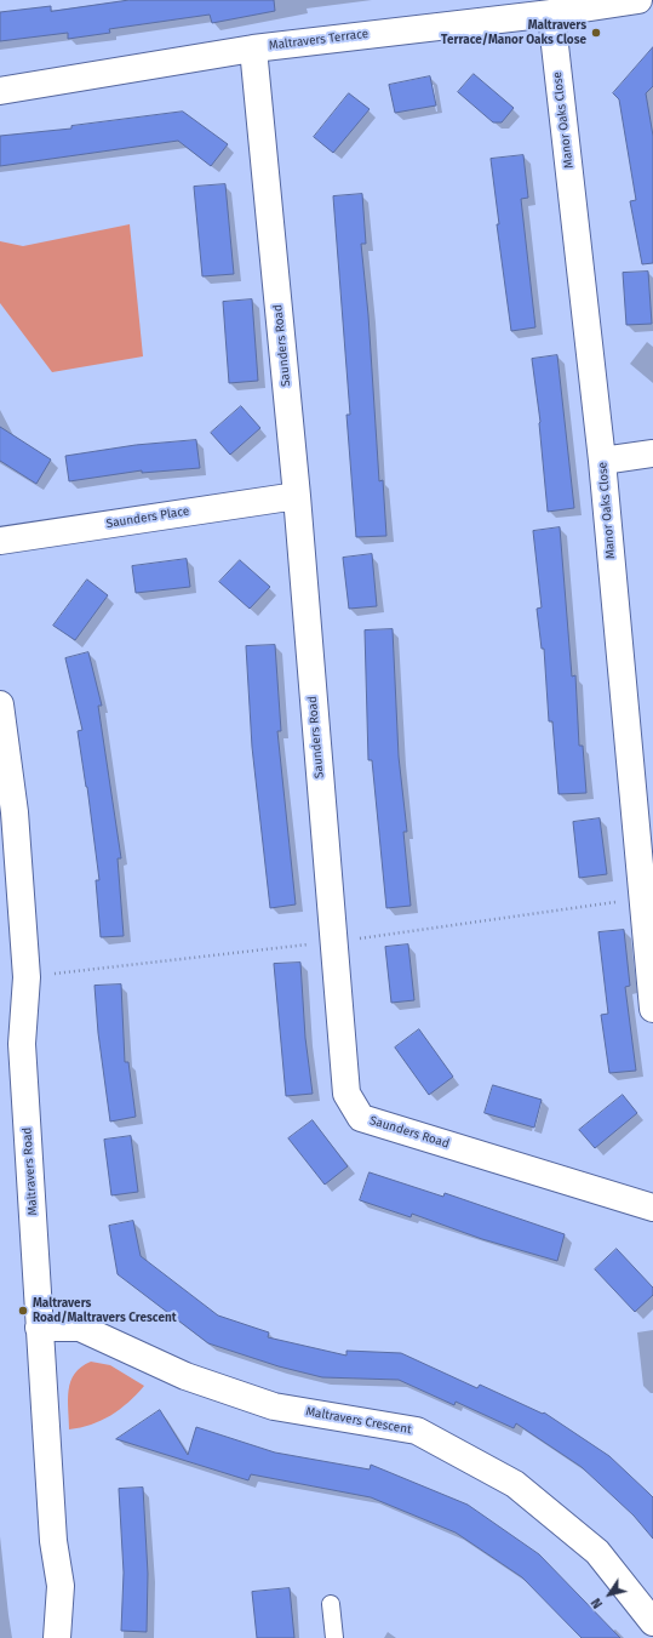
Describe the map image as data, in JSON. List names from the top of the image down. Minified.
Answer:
{"streets":{"street":["Maltravers Terrace","Manor Oaks Close","Saunders Road","Saunders Place","Maltravers Road","Maltravers Crescent"]},"crossings":[["Maltravers Terrace","Manor Oaks Close"],["Maltravers Terrace","Saunders Road"],["Saunders Road","Saunders Place"],["Maltravers Road","Maltravers Crescent"]],"places":["Maltravers Terrace/Manor Oaks Close","Maltravers Road/Maltravers Crescent"],"north":"bottom left"}
